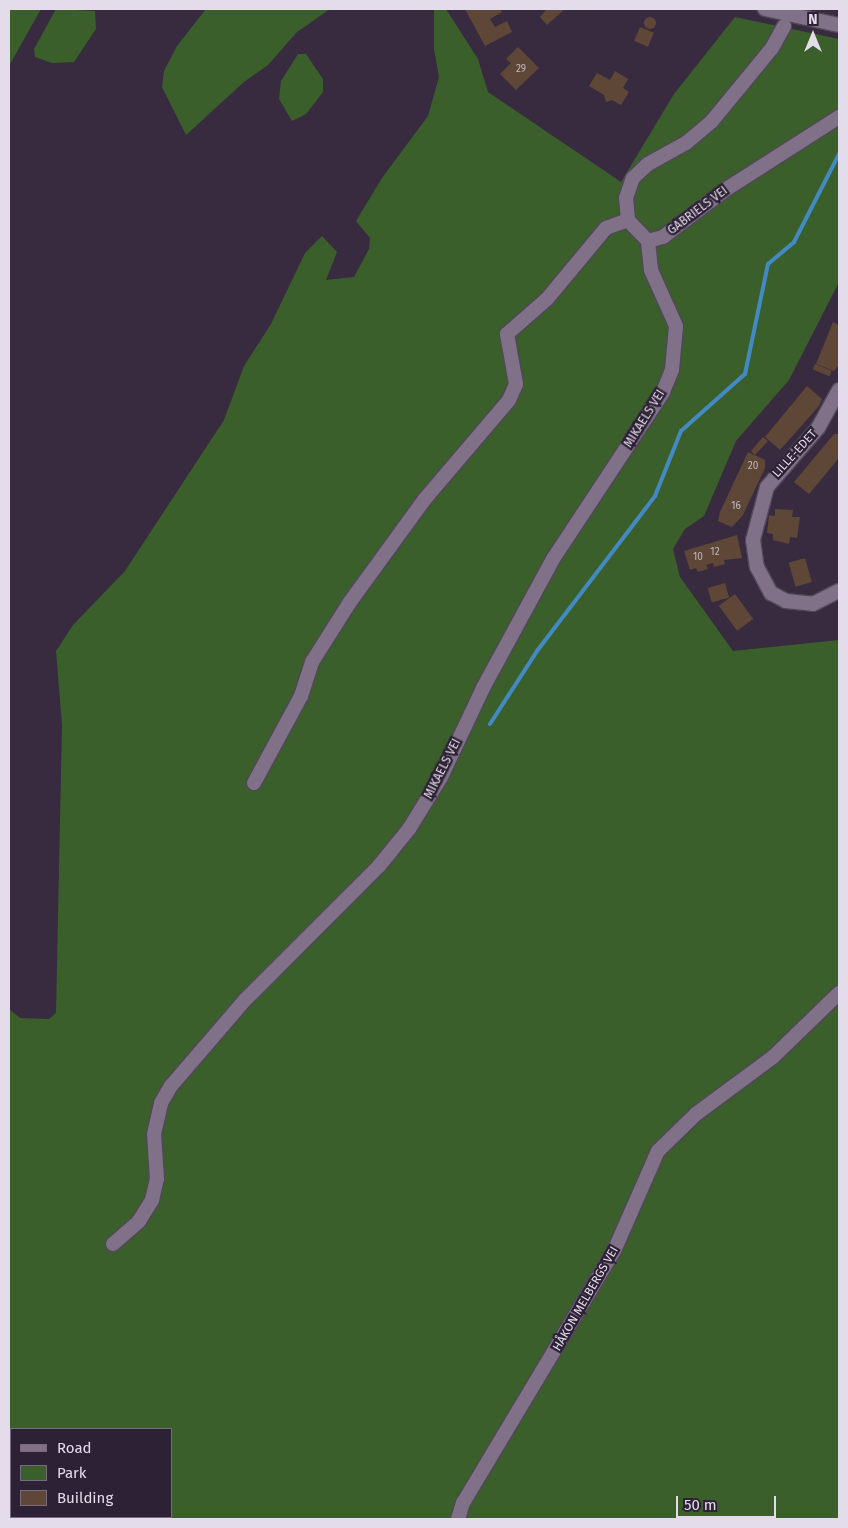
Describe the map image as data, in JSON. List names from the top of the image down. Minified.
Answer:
{"streets":{"street":["GABRIELS VEI","MIKAELS VEI","LILLE-EDET","HÅKON MELBERGS VEI"]},"crossings":[["GABRIELS VEI","MIKAELS VEI"]],"house_numbers":["29","20","16","12","10"],"legend":["Road","Park","Building"],"scale_bar":"50 m","north":"top"}
